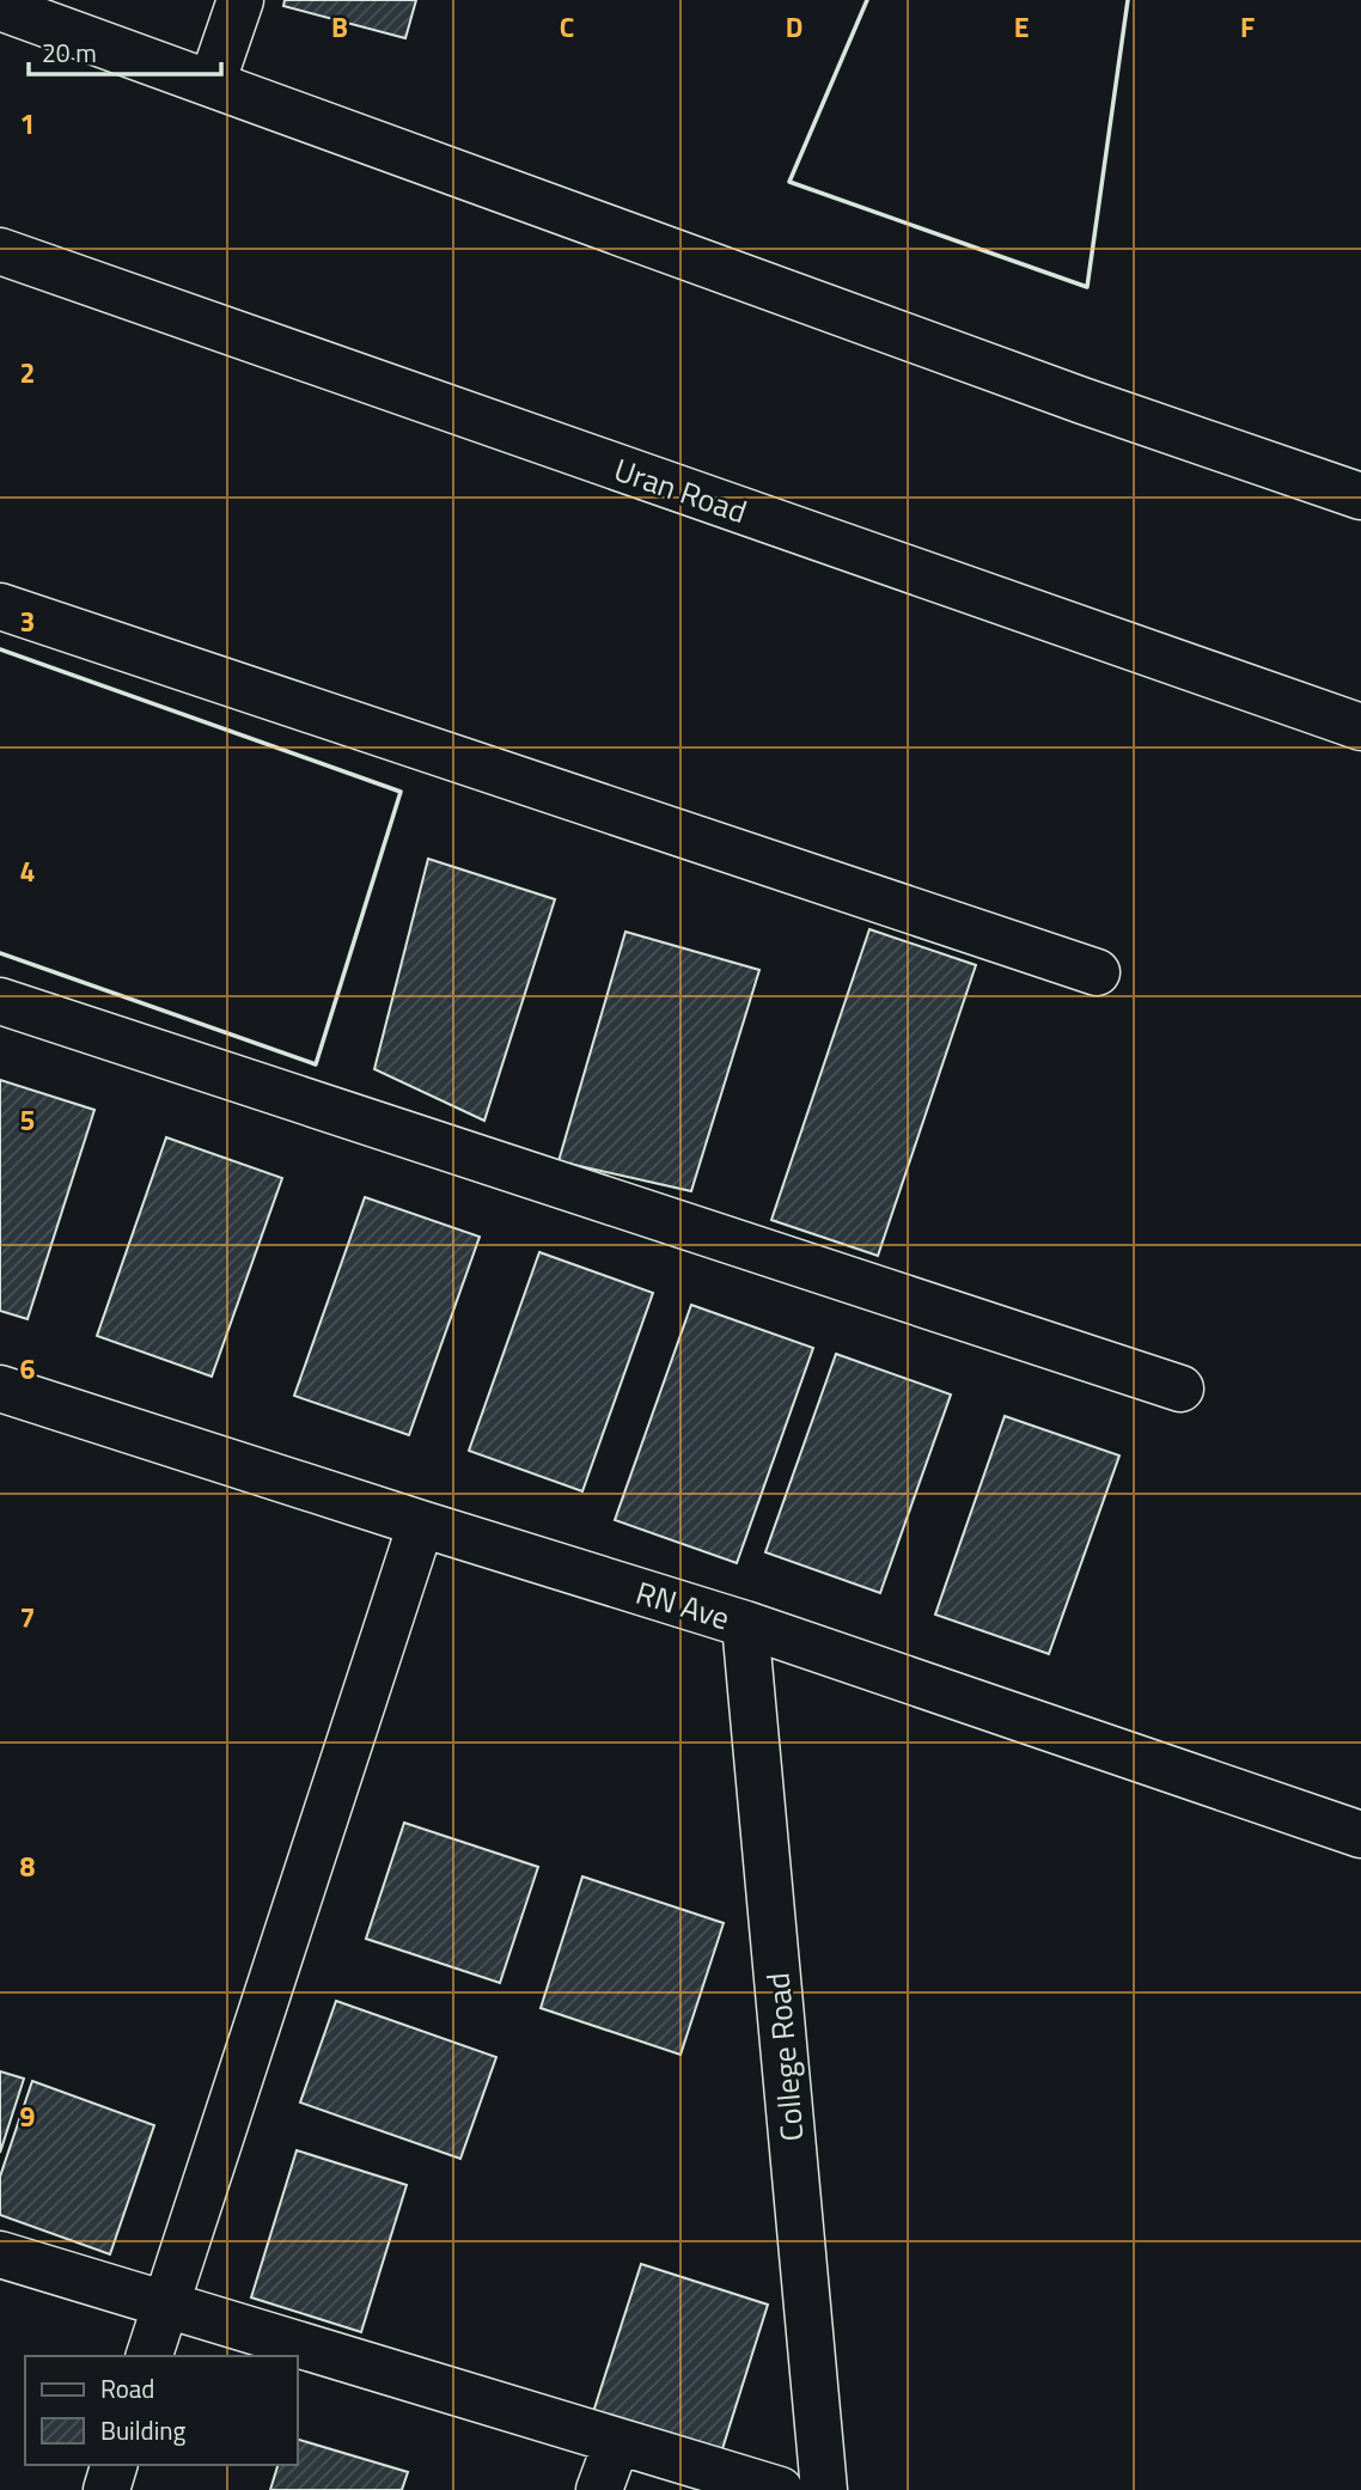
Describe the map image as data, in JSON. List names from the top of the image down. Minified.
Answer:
{"streets":{"street":["Uran Road","RN Ave","College Road"]},"crossings":[["RN Ave","College Road"]],"legend":["Road","Building"],"scale_bar":"20 m","grid":{"columns":["B","C","D","E","F"],"rows":["1","2","3","4","5","6","7","8","9"]}}
